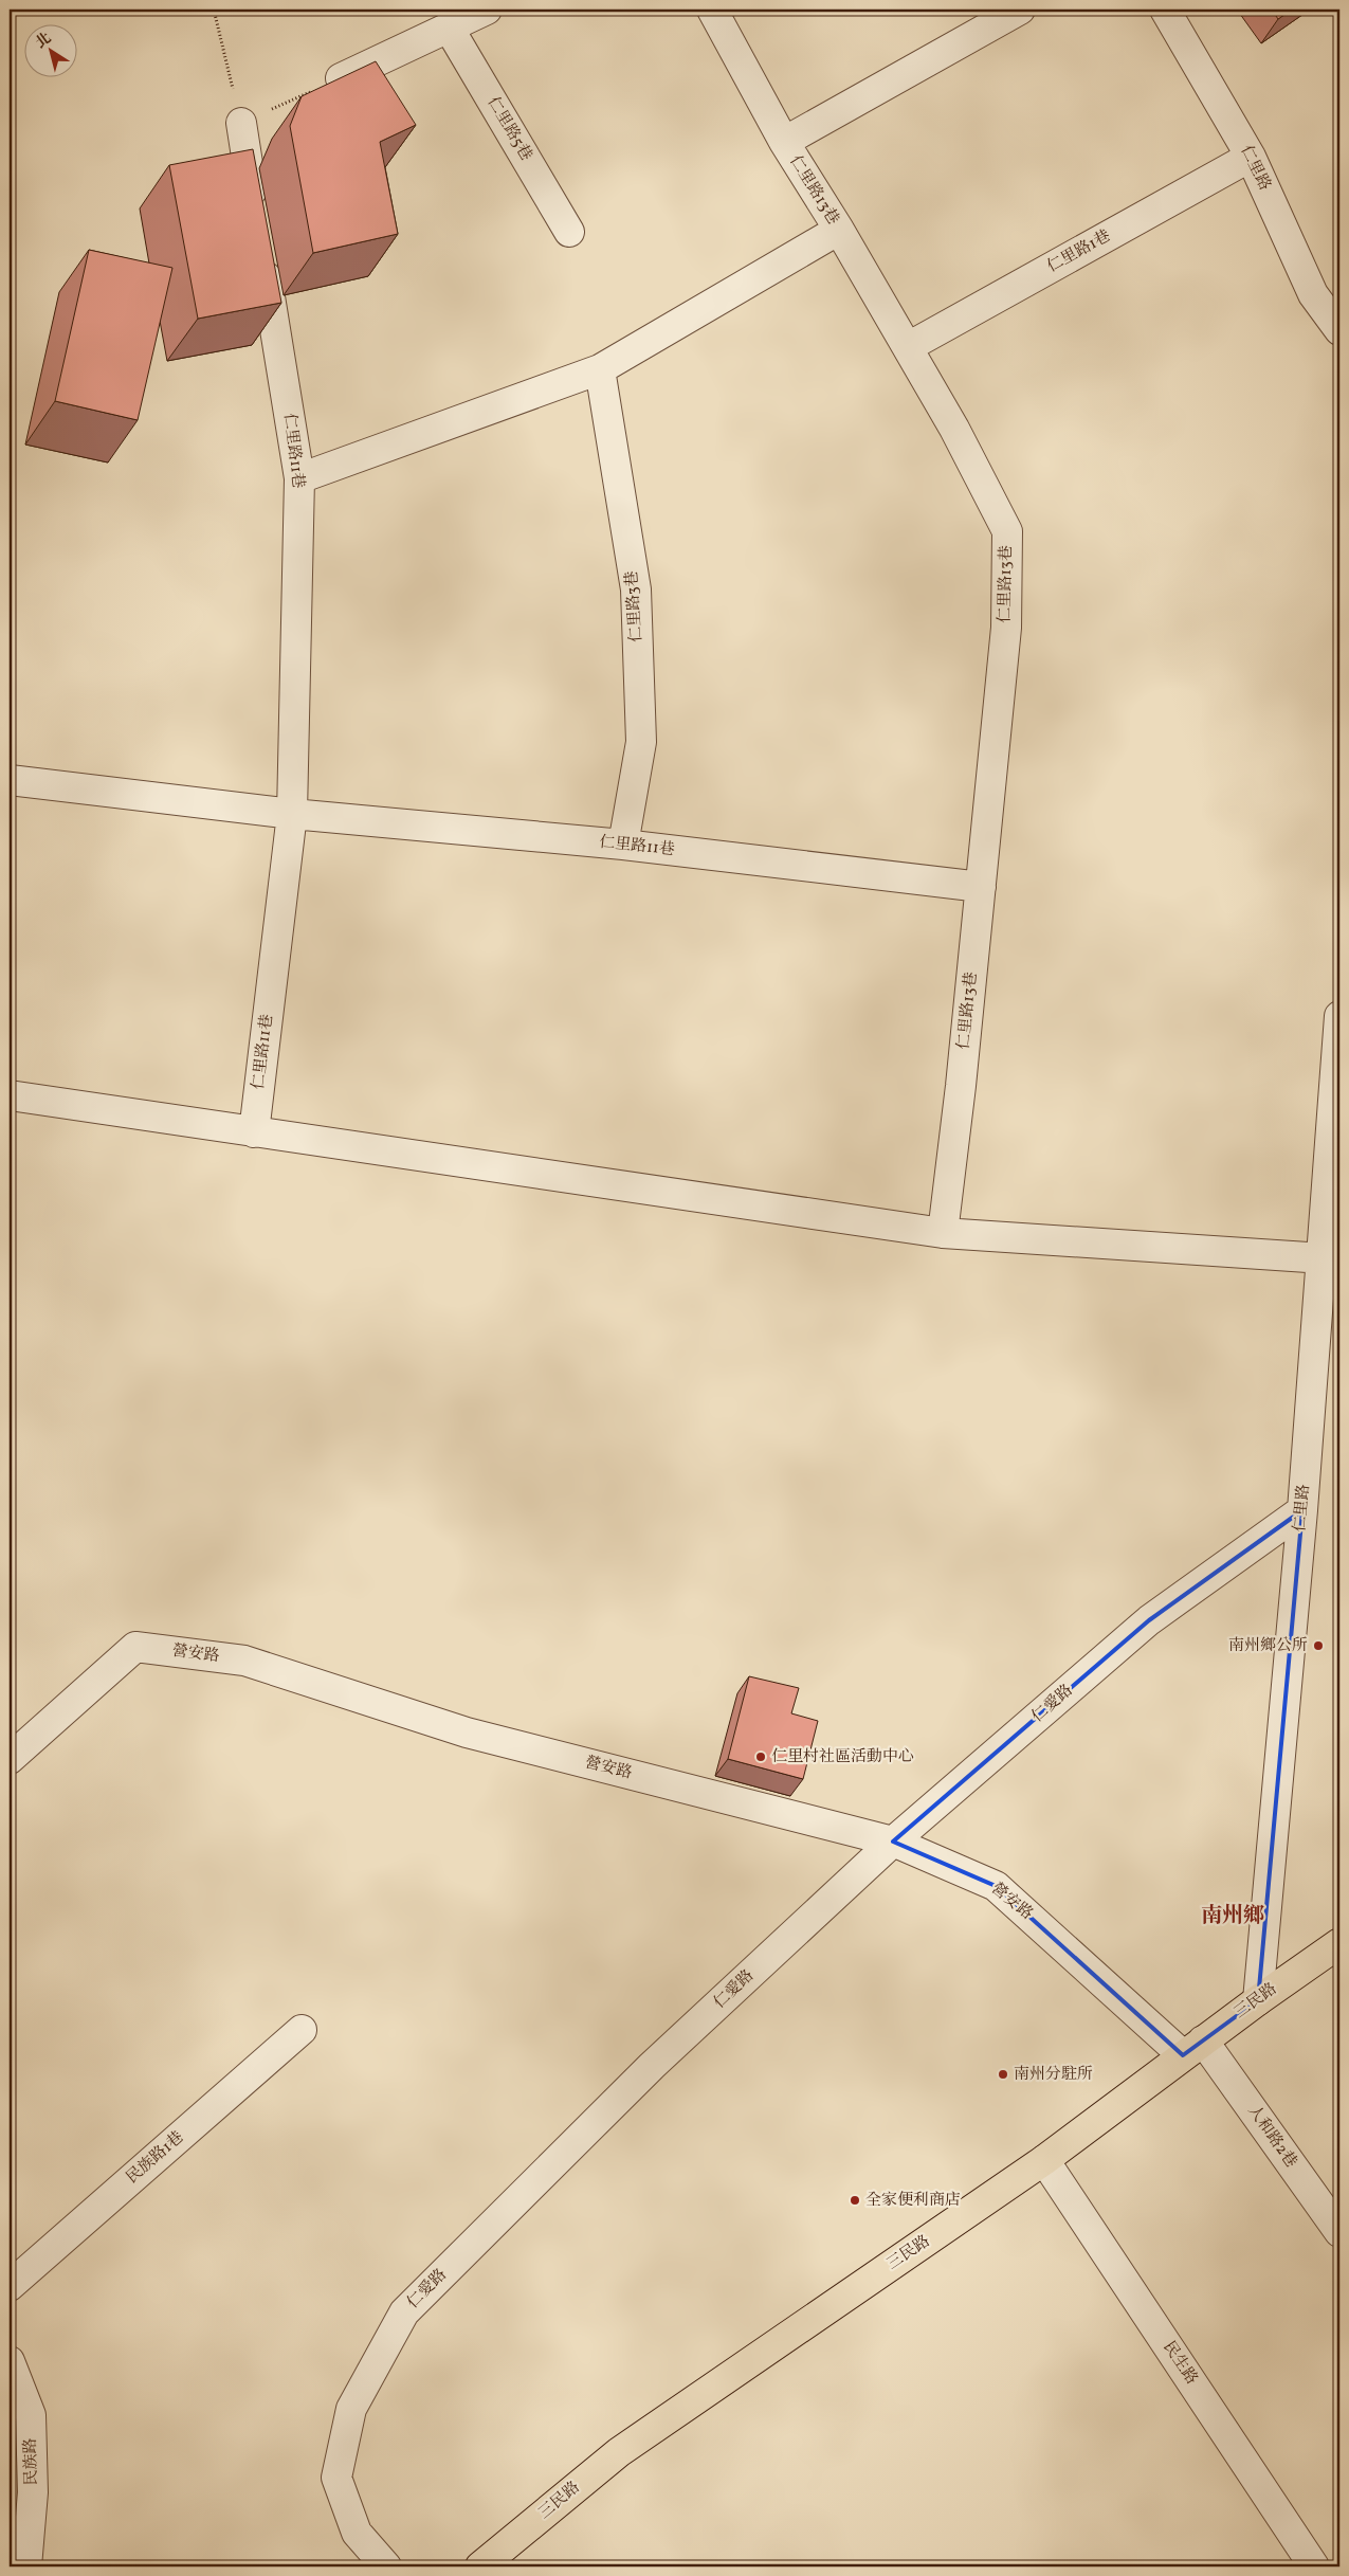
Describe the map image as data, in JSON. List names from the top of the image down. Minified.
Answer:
{"streets":{"main road":["三民路"],"street":["仁里路5巷","仁里路","仁里路13巷","仁里路1巷","仁里路11巷","仁里路3巷","營安路","仁愛路","人和路2巷","民族路1巷","民生路","民族路"]},"crossings":[["仁里路","仁里路1巷"],["仁里路","仁愛路"],["仁里路","三民路"],["仁里路13巷","仁里路1巷"],["仁里路13巷","仁里路11巷"],["仁里路11巷","仁里路3巷"],["營安路","仁愛路"],["營安路","三民路"],["營安路","人和路2巷"],["三民路","人和路2巷"],["三民路","民生路"]],"districts":["南州鄉"],"places":["南州鄉公所","仁里村社區活動中心","南州分駐所","全家便利商店"],"north":"top left"}
